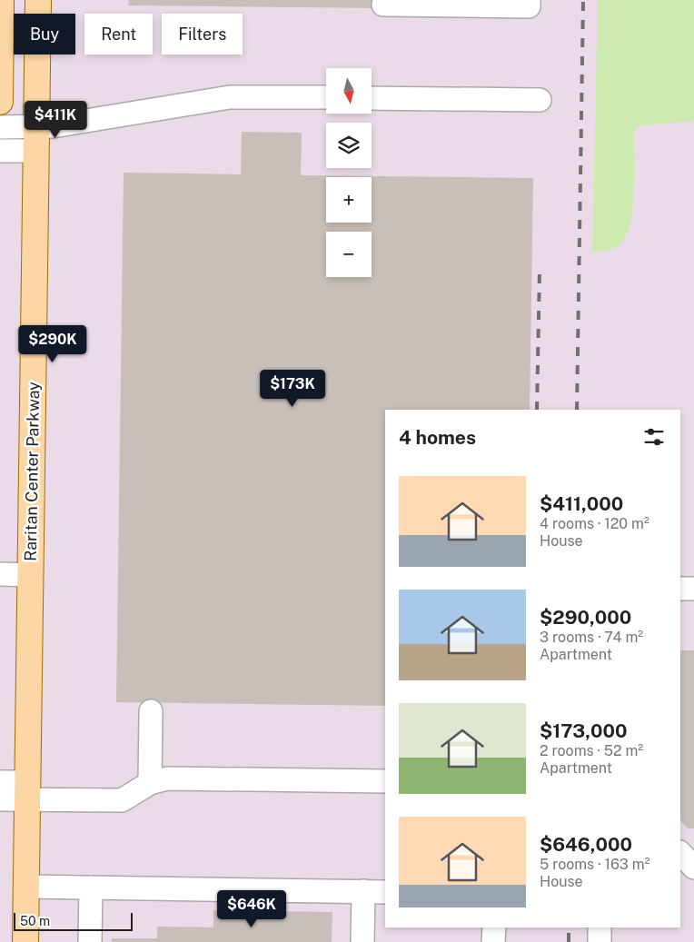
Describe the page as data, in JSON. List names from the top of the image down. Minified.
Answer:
{"streets":{"main road":["Raritan Center Parkway"]},"scale_bar":"50 m","north":"bottom","page":{"chip":["Buy","Rent","Filters"],"map_buttons":["+","−"],"price":["$411K","$290K","$173K","$646K"],"heading":"4 homes","list":[{"name":"$411,000","note":"4 rooms · 120 m² · House"},{"name":"$290,000","note":"3 rooms · 74 m² · Apartment"},{"name":"$173,000","note":"2 rooms · 52 m² · Apartment"},{"name":"$646,000","note":"5 rooms · 163 m² · House"}],"scale":"50 m"}}
